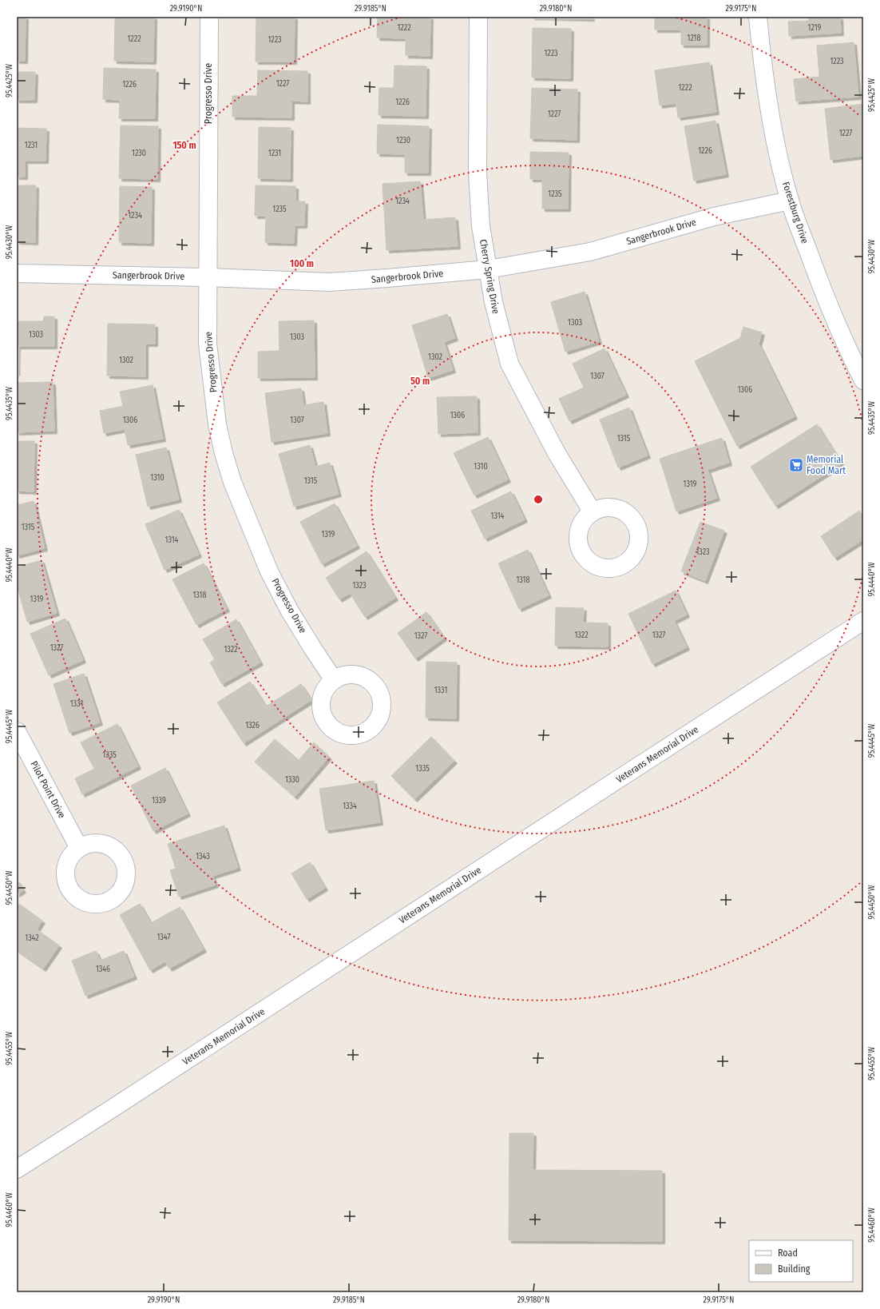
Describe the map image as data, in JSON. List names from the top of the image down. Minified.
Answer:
{"streets":{"street":["Progresso Drive","Forestburg Drive","Sangerbrook Drive","Cherry Spring Drive","Veterans Memorial Drive","Pilot Point Drive"]},"crossings":[["Progresso Drive","Sangerbrook Drive"],["Forestburg Drive","Sangerbrook Drive"],["Sangerbrook Drive","Cherry Spring Drive"]],"places":{"supermarket":["Memorial Food Mart"]},"house_numbers":["1222","1219","1218","1222","1223","1223","1223","1227","1226","1222","1226","1227","1227","1230","1231","1226","1230","1231","1235","1234","1235","1234","1303","1303","1303","1302","1302","1307","1306","1306","1306","1307","1315","1310","1310","1315","1319","1314","1315","1319","1314","1323","1318","1323","1318","1319","1322","1327","1327","1327","1322","1331","1331","1326","1335","1335","1330","1339","1334","1343","1347","1342","1346"],"legend":["Road","Building"],"coordinates":["29.9190°N","29.9185°N","29.9180°N","29.9175°N","95.4425°W","95.4430°W","95.4435°W","95.4440°W","95.4445°W","95.4450°W","95.4455°W","95.4460°W"],"rings":["150 m","100 m","50 m"]}
